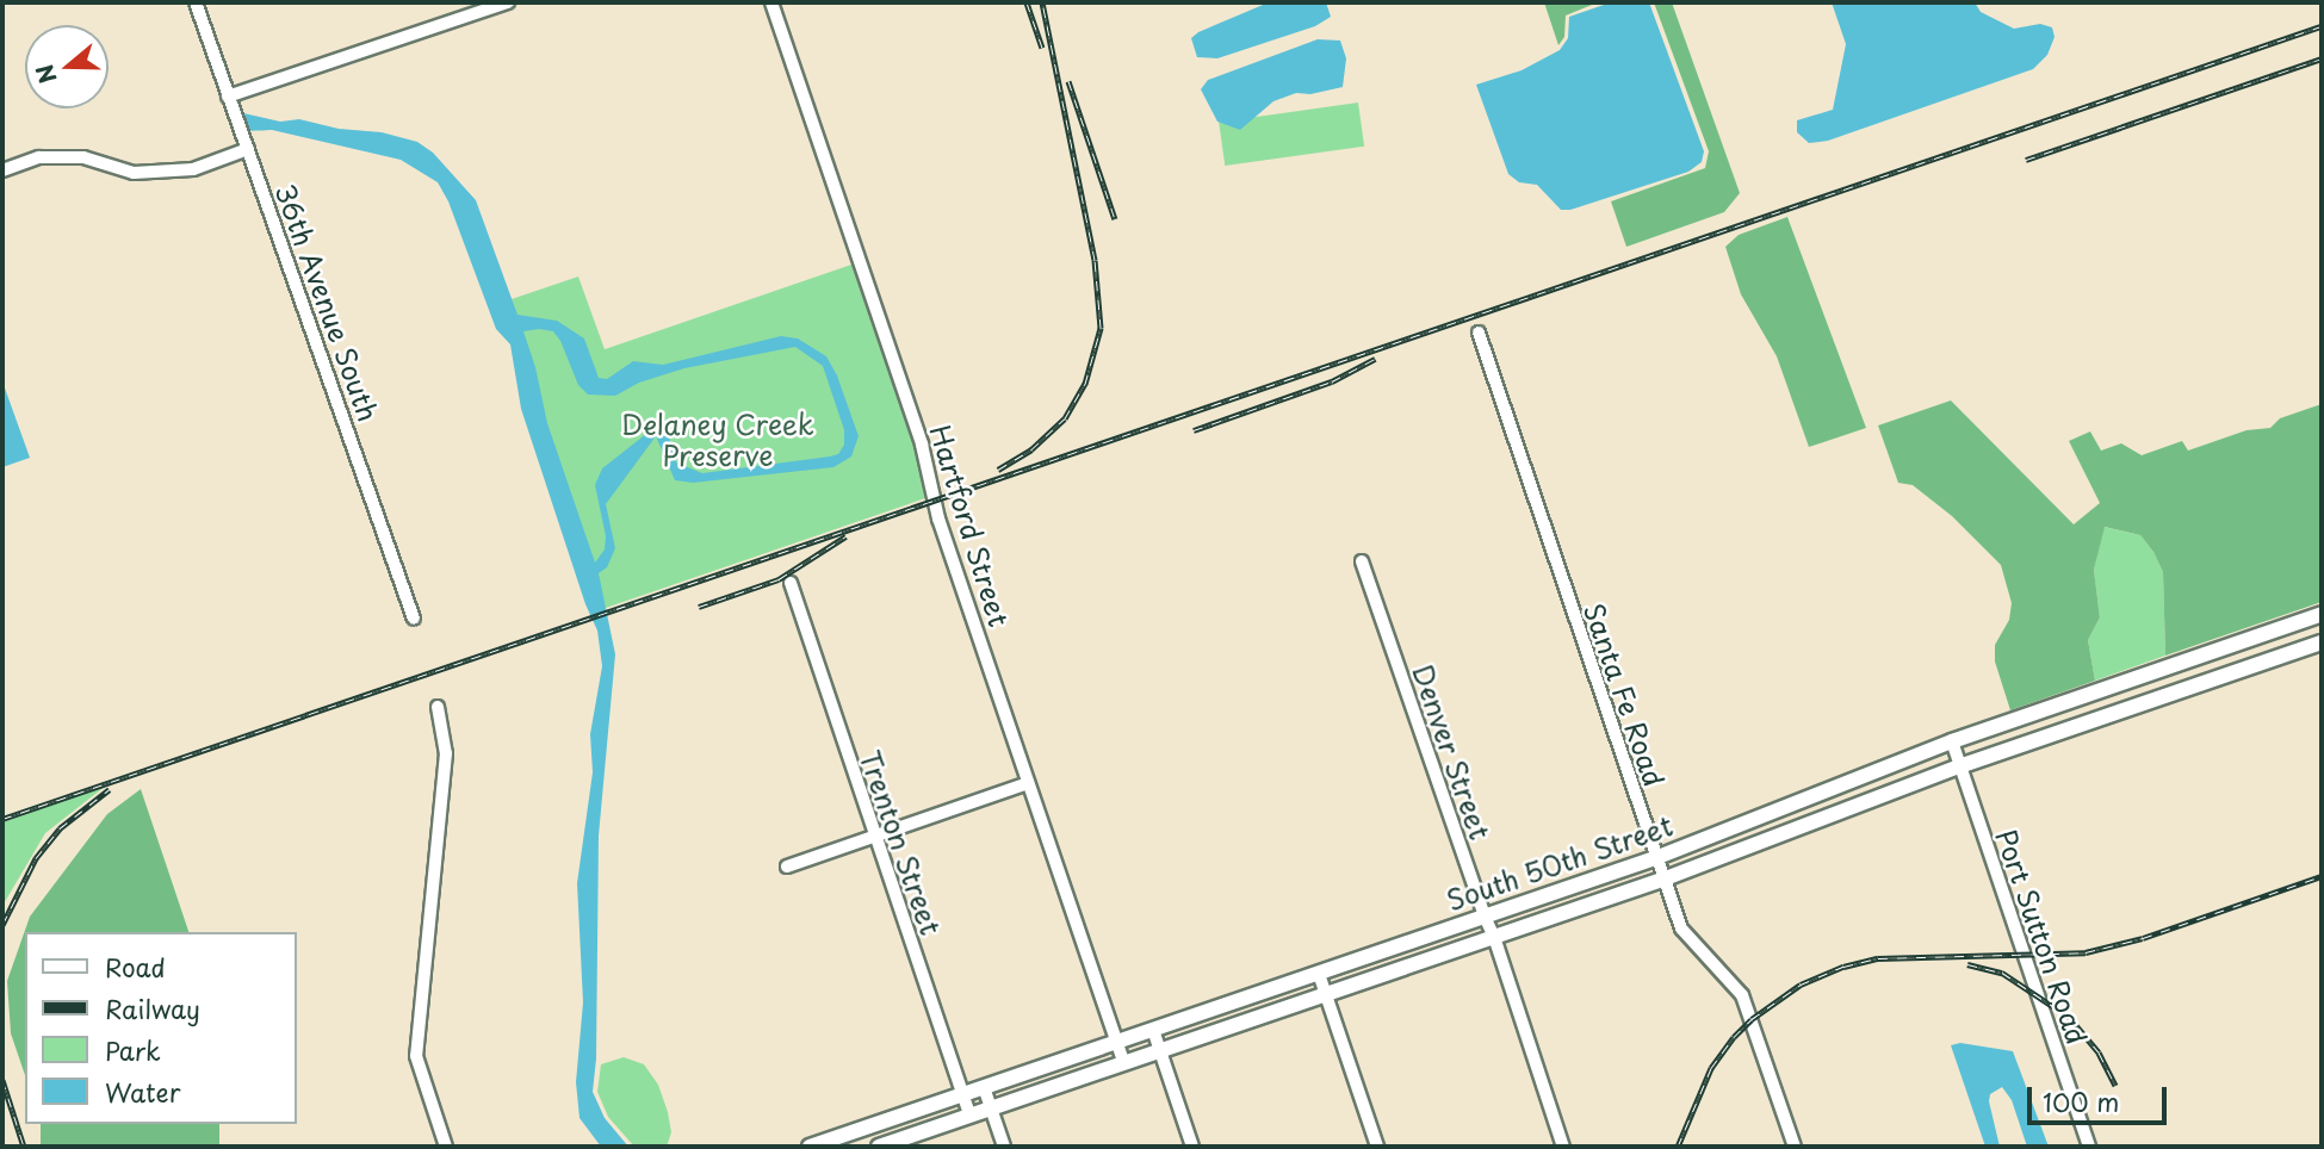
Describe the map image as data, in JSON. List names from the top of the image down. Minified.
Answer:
{"streets":{"main road":["South 50th Street"],"street":["36th Avenue South","Hartford Street","Santa Fe Road","Denver Street","Trenton Street","Port Sutton Road"]},"crossings":[["Hartford Street","South 50th Street"],["Santa Fe Road","South 50th Street"],["Denver Street","South 50th Street"],["Trenton Street","South 50th Street"],["South 50th Street","Port Sutton Road"]],"parks":["Delaney Creek Preserve"],"legend":["Road","Railway","Park","Water"],"scale_bar":"100 m","north":"left"}
